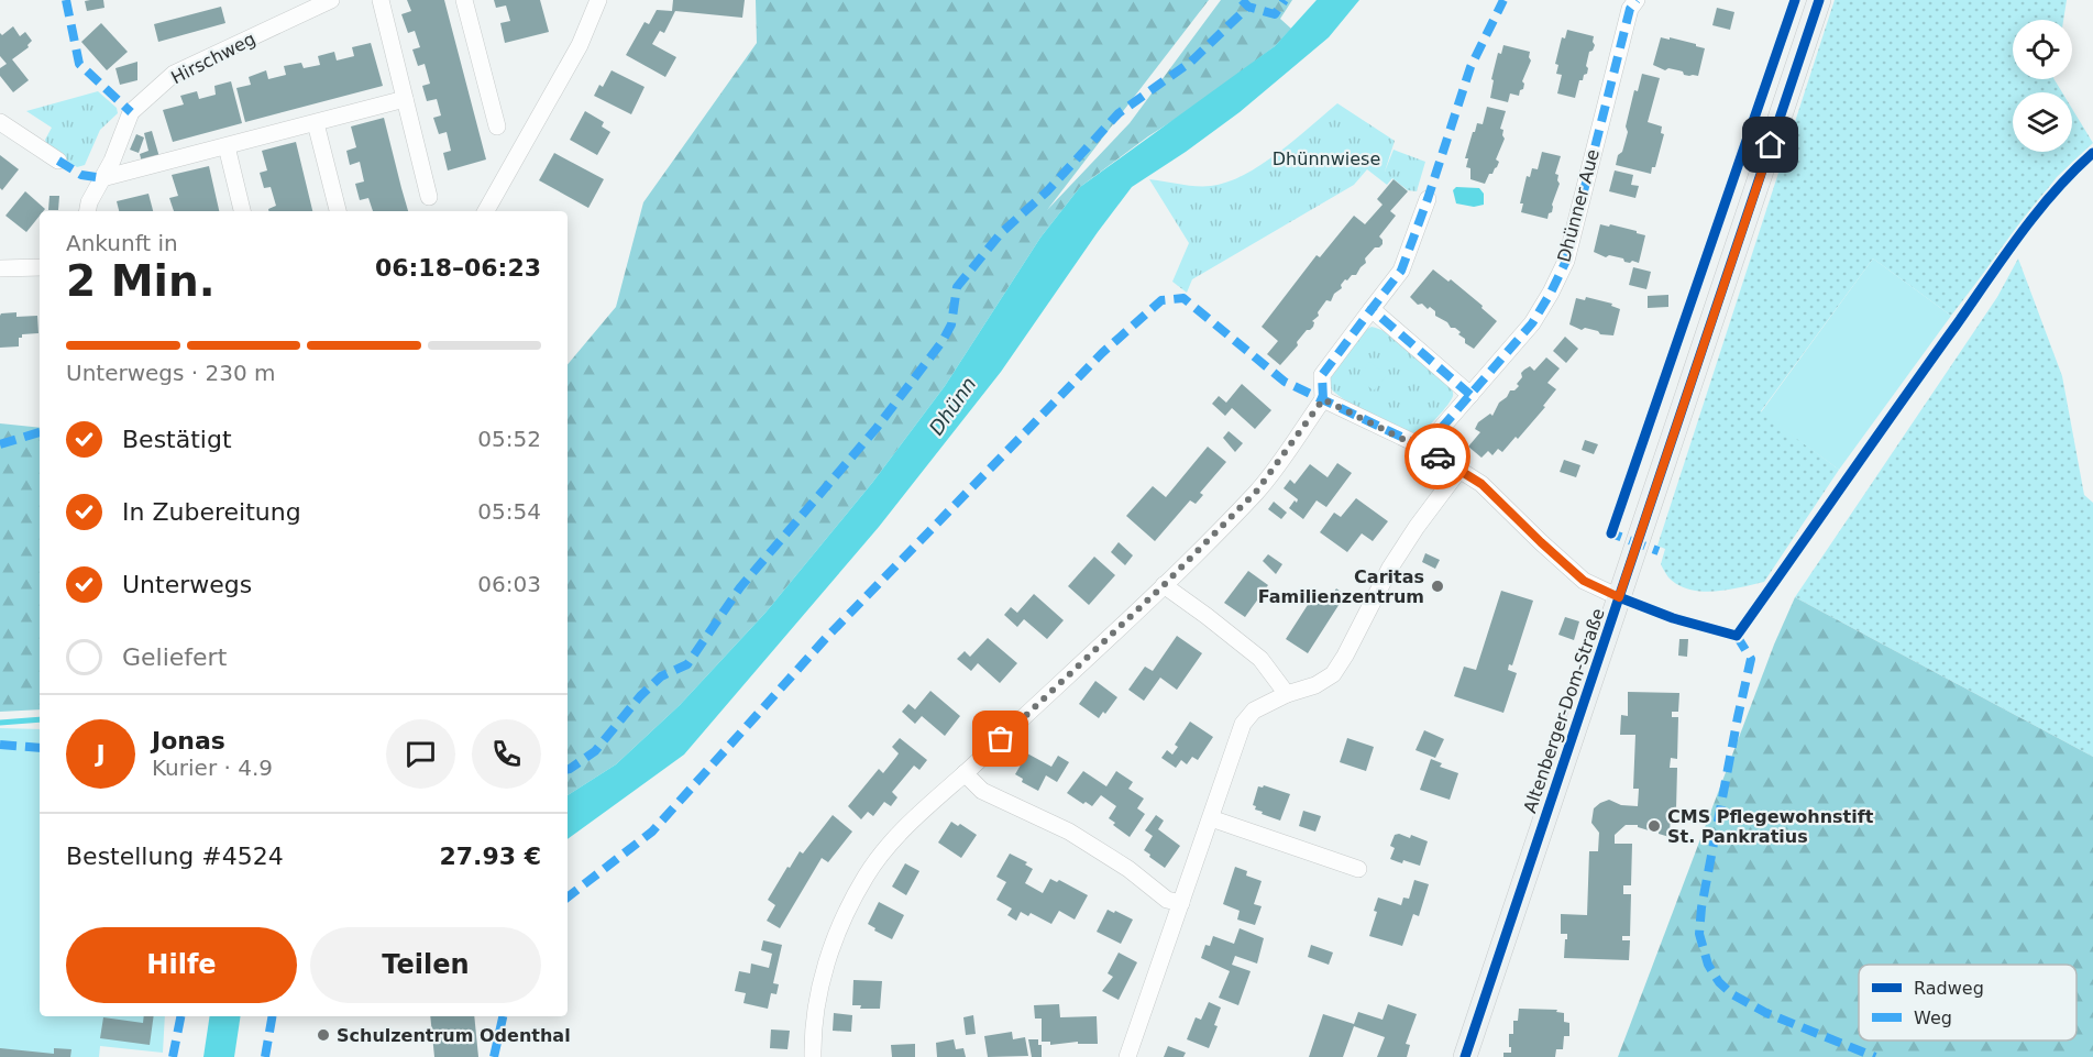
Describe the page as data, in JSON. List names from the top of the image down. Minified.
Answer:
{"streets":{"main road":["Altenberger-Dom-Straße"],"street":["Hirschweg","Dhünner Aue"]},"water":["Dhünn"],"parks":["Dhünnwiese"],"places":["Caritas Familienzentrum","CMS Pflegewohnstift St. Pankratius","Schulzentrum Odenthal"],"legend":["Radweg","Weg"],"page":{"heading":["2 Min.","Ankunft in","06:18–06:23"],"panel":["Jonas","Kurier · 4.9","Bestellung #4524","27.93 €"],"bar":"Unterwegs · 230 m","list":[["Bestätigt","05:52"],["In Zubereitung","05:54"],["Unterwegs","06:03"],"Geliefert"],"round":"J","buttons":["Hilfe","Teilen"]}}
